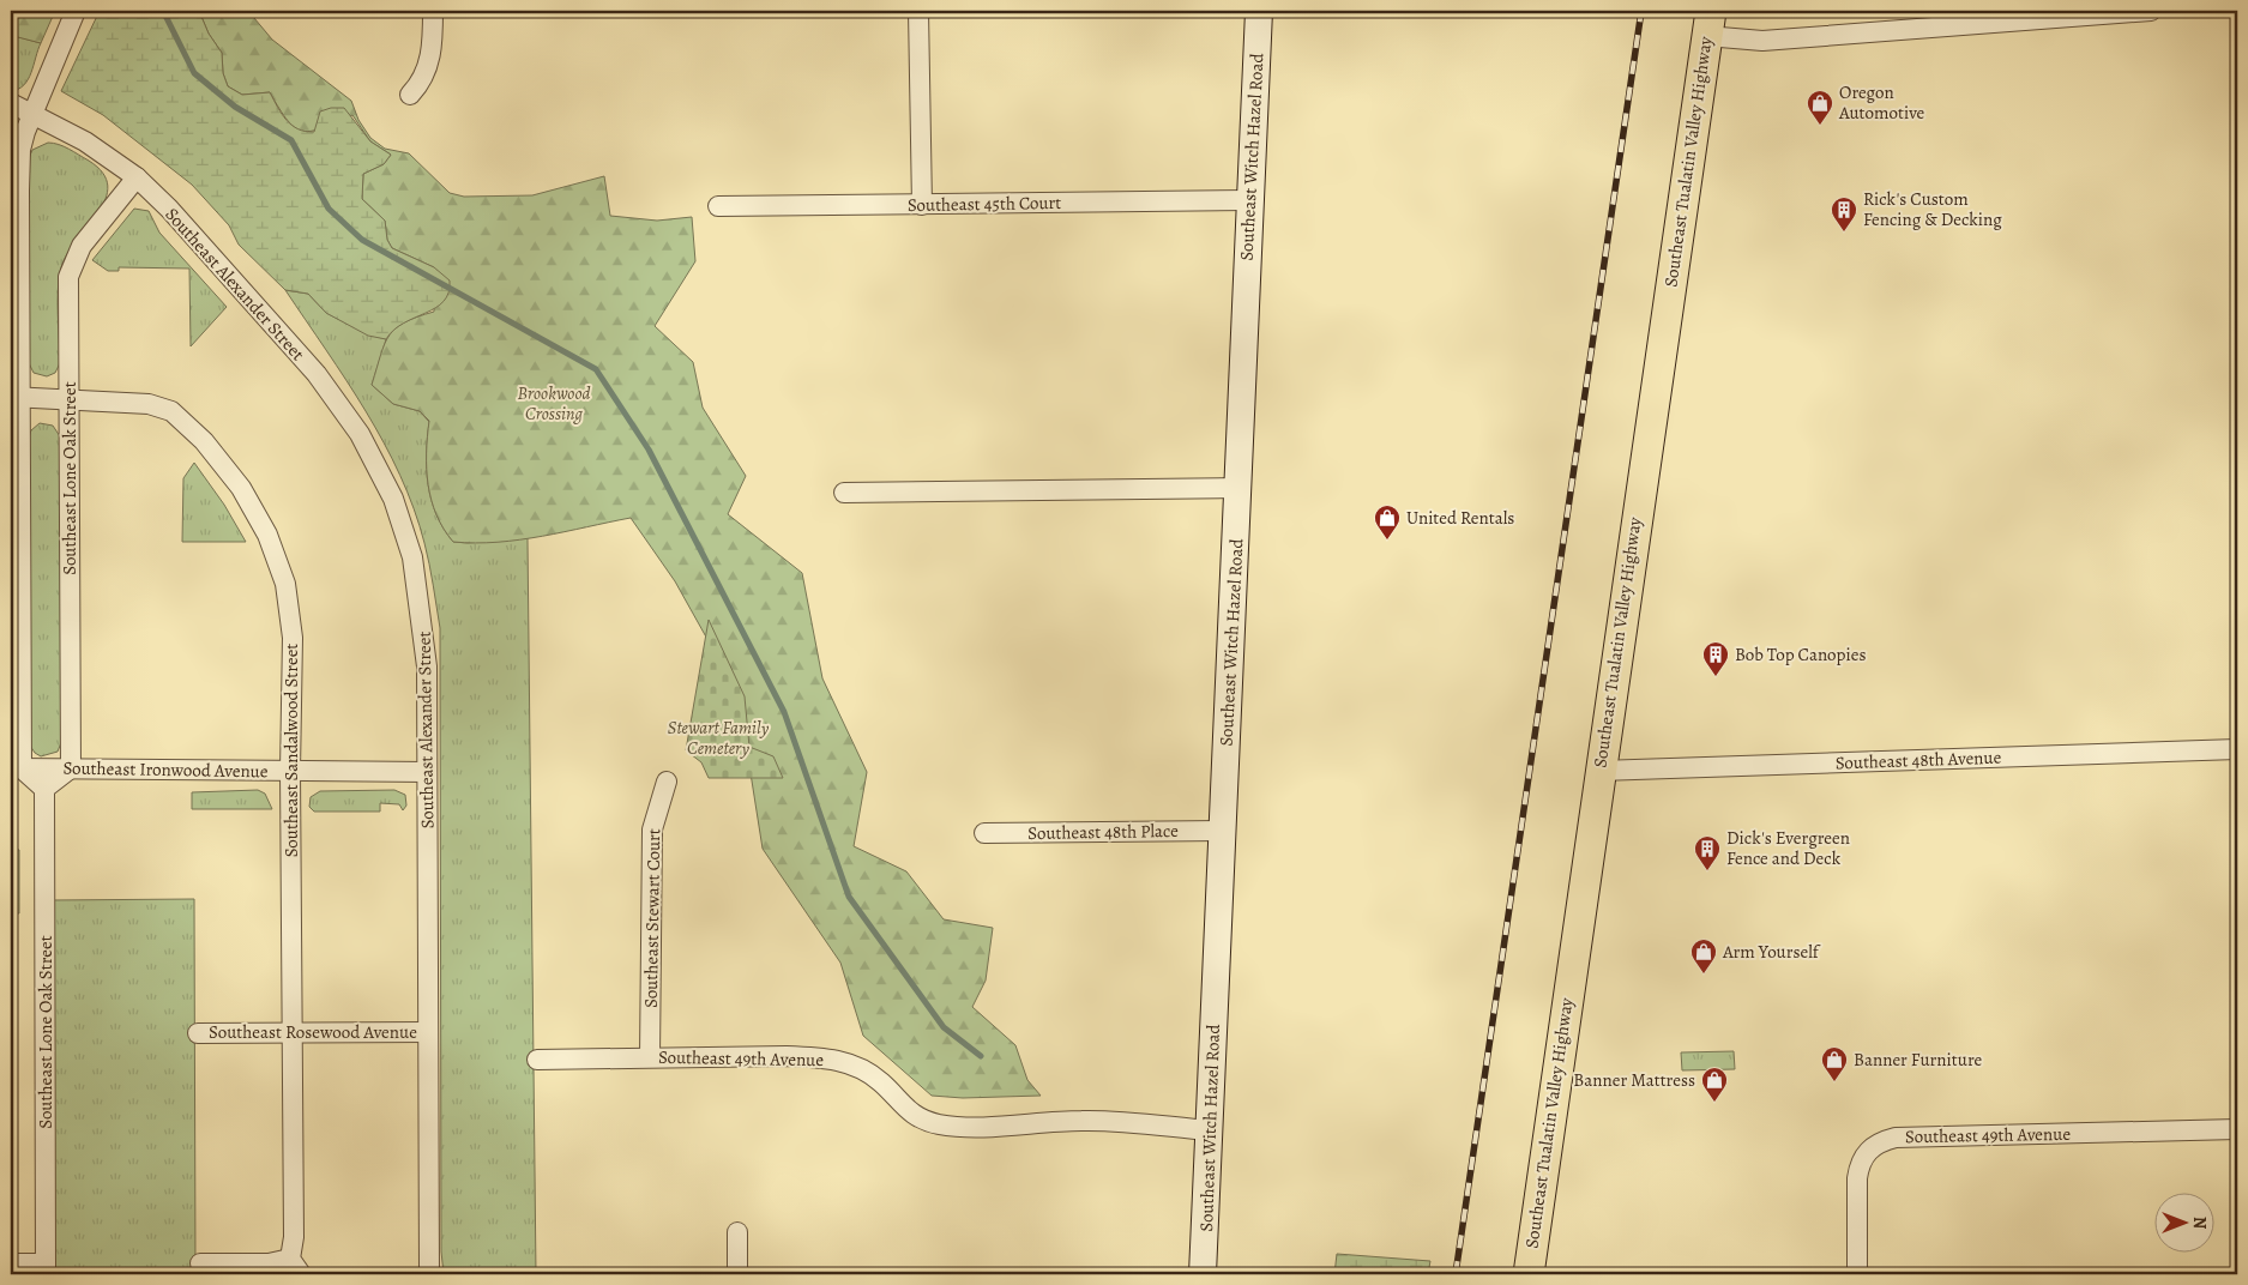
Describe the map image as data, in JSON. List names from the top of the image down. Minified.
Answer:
{"streets":{"main road":["Southeast Witch Hazel Road","Southeast Tualatin Valley Highway"],"street":["Southeast 45th Court","Southeast Alexander Street","Southeast Lone Oak Street","Southeast Sandalwood Street","Southeast 48th Avenue","Southeast Ironwood Avenue","Southeast 48th Place","Southeast Stewart Court","Southeast Rosewood Avenue","Southeast 49th Avenue"]},"crossings":[["Southeast Witch Hazel Road","Southeast 45th Court"],["Southeast Witch Hazel Road","Southeast 48th Place"],["Southeast Witch Hazel Road","Southeast 49th Avenue"],["Southeast Tualatin Valley Highway","Southeast 48th Avenue"],["Southeast Alexander Street","Southeast Lone Oak Street"],["Southeast Alexander Street","Southeast Ironwood Avenue"],["Southeast Alexander Street","Southeast Rosewood Avenue"],["Southeast Lone Oak Street","Southeast Sandalwood Street"],["Southeast Lone Oak Street","Southeast Ironwood Avenue"],["Southeast Sandalwood Street","Southeast Ironwood Avenue"],["Southeast Sandalwood Street","Southeast Rosewood Avenue"],["Southeast Stewart Court","Southeast 49th Avenue"]],"parks":["Brookwood Crossing","Stewart Family Cemetery"],"places":{"shop":["Oregon Automotive","United Rentals","Arm Yourself","Banner Furniture","Banner Mattress"],"building":["Rick's Custom Fencing & Decking","Bob Top Canopies","Dick's Evergreen Fence and Deck"]},"north":"right"}
